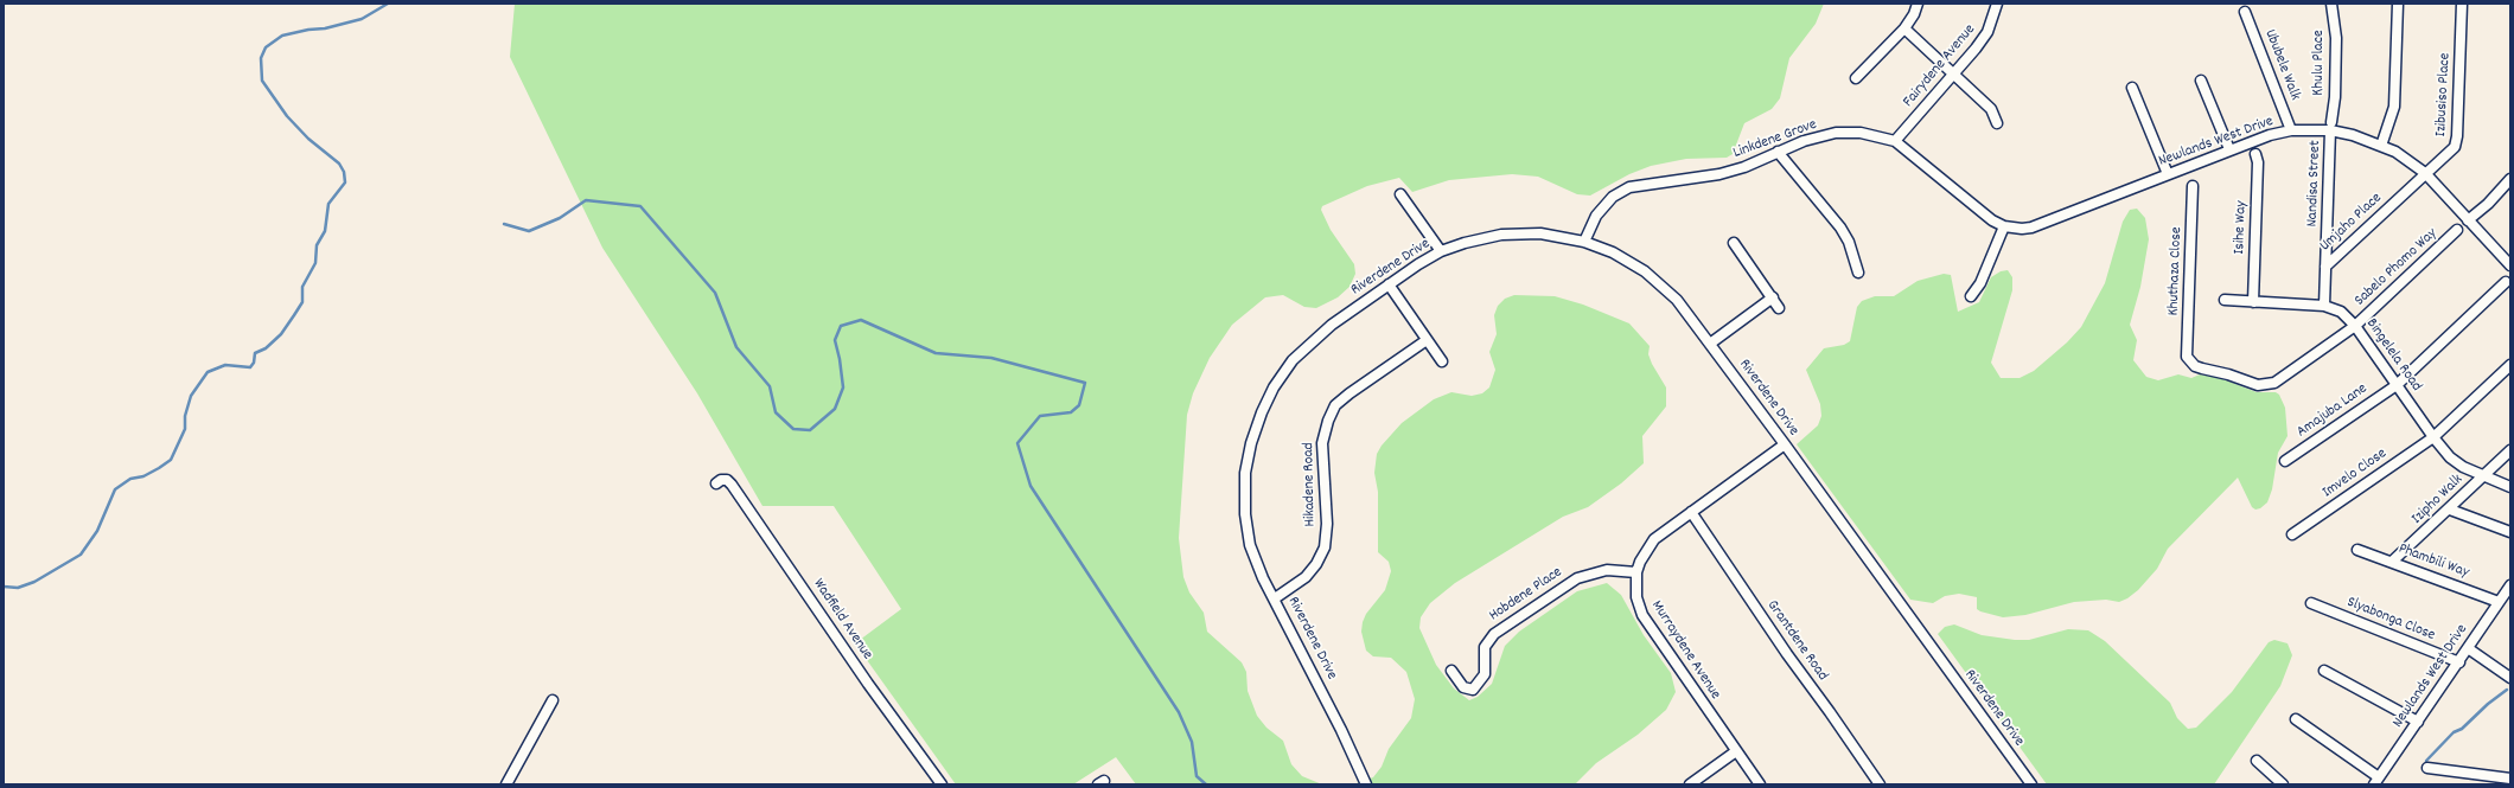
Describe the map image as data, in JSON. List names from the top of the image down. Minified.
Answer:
{"streets":{"street":["Khulu Place","Ububele Walk","Fairydene Avenue","Izibusiso Place","Linkdene Grove","Newlands West Drive","Nandisa Street","Umjaho Place","Isihe Way","Riverdene Drive","Sabelo Phomo Way","Khuthaza Close","Bingelela Road","Amajuba Lane","Imvelo Close","Hikadene Road","Izipho Walk","Phambili Way","Hobdene Place","Wadfield Avenue","Slyabonga Close","Grantdene Road","Murraydene Avenue"]},"crossings":[["Khulu Place","Newlands West Drive"],["Khulu Place","Nandisa Street"],["Ububele Walk","Newlands West Drive"],["Fairydene Avenue","Linkdene Grove"],["Izibusiso Place","Newlands West Drive"],["Izibusiso Place","Umjaho Place"],["Linkdene Grove","Newlands West Drive"],["Linkdene Grove","Riverdene Drive"],["Newlands West Drive","Nandisa Street"],["Newlands West Drive","Umjaho Place"],["Newlands West Drive","Phambili Way"],["Newlands West Drive","Slyabonga Close"],["Nandisa Street","Umjaho Place"],["Umjaho Place","Bingelela Road"],["Isihe Way","Bingelela Road"],["Riverdene Drive","Hikadene Road"],["Riverdene Drive","Murraydene Avenue"],["Sabelo Phomo Way","Khuthaza Close"],["Sabelo Phomo Way","Bingelela Road"],["Bingelela Road","Amajuba Lane"],["Bingelela Road","Imvelo Close"],["Bingelela Road","Izipho Walk"],["Izipho Walk","Phambili Way"],["Hobdene Place","Murraydene Avenue"],["Grantdene Road","Murraydene Avenue"]]}
